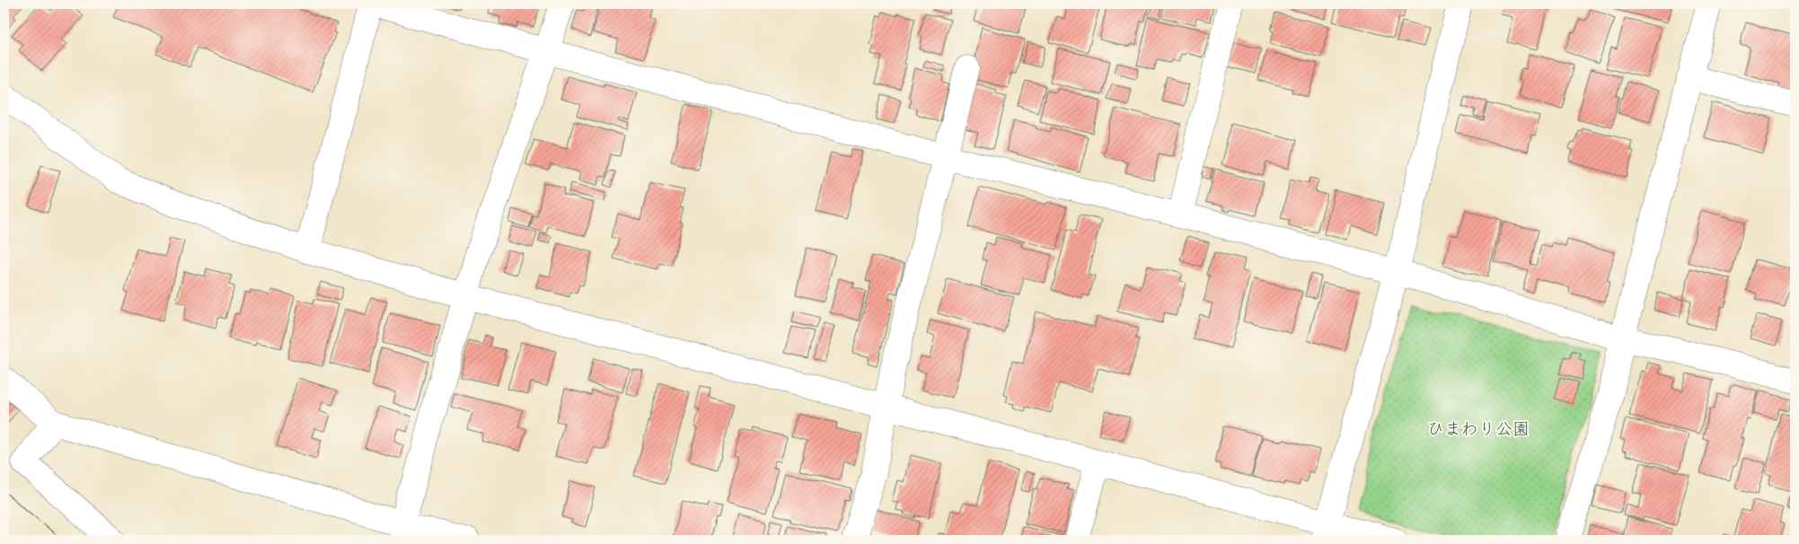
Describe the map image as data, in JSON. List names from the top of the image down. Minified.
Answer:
{"parks":["ひまわり公園"]}
